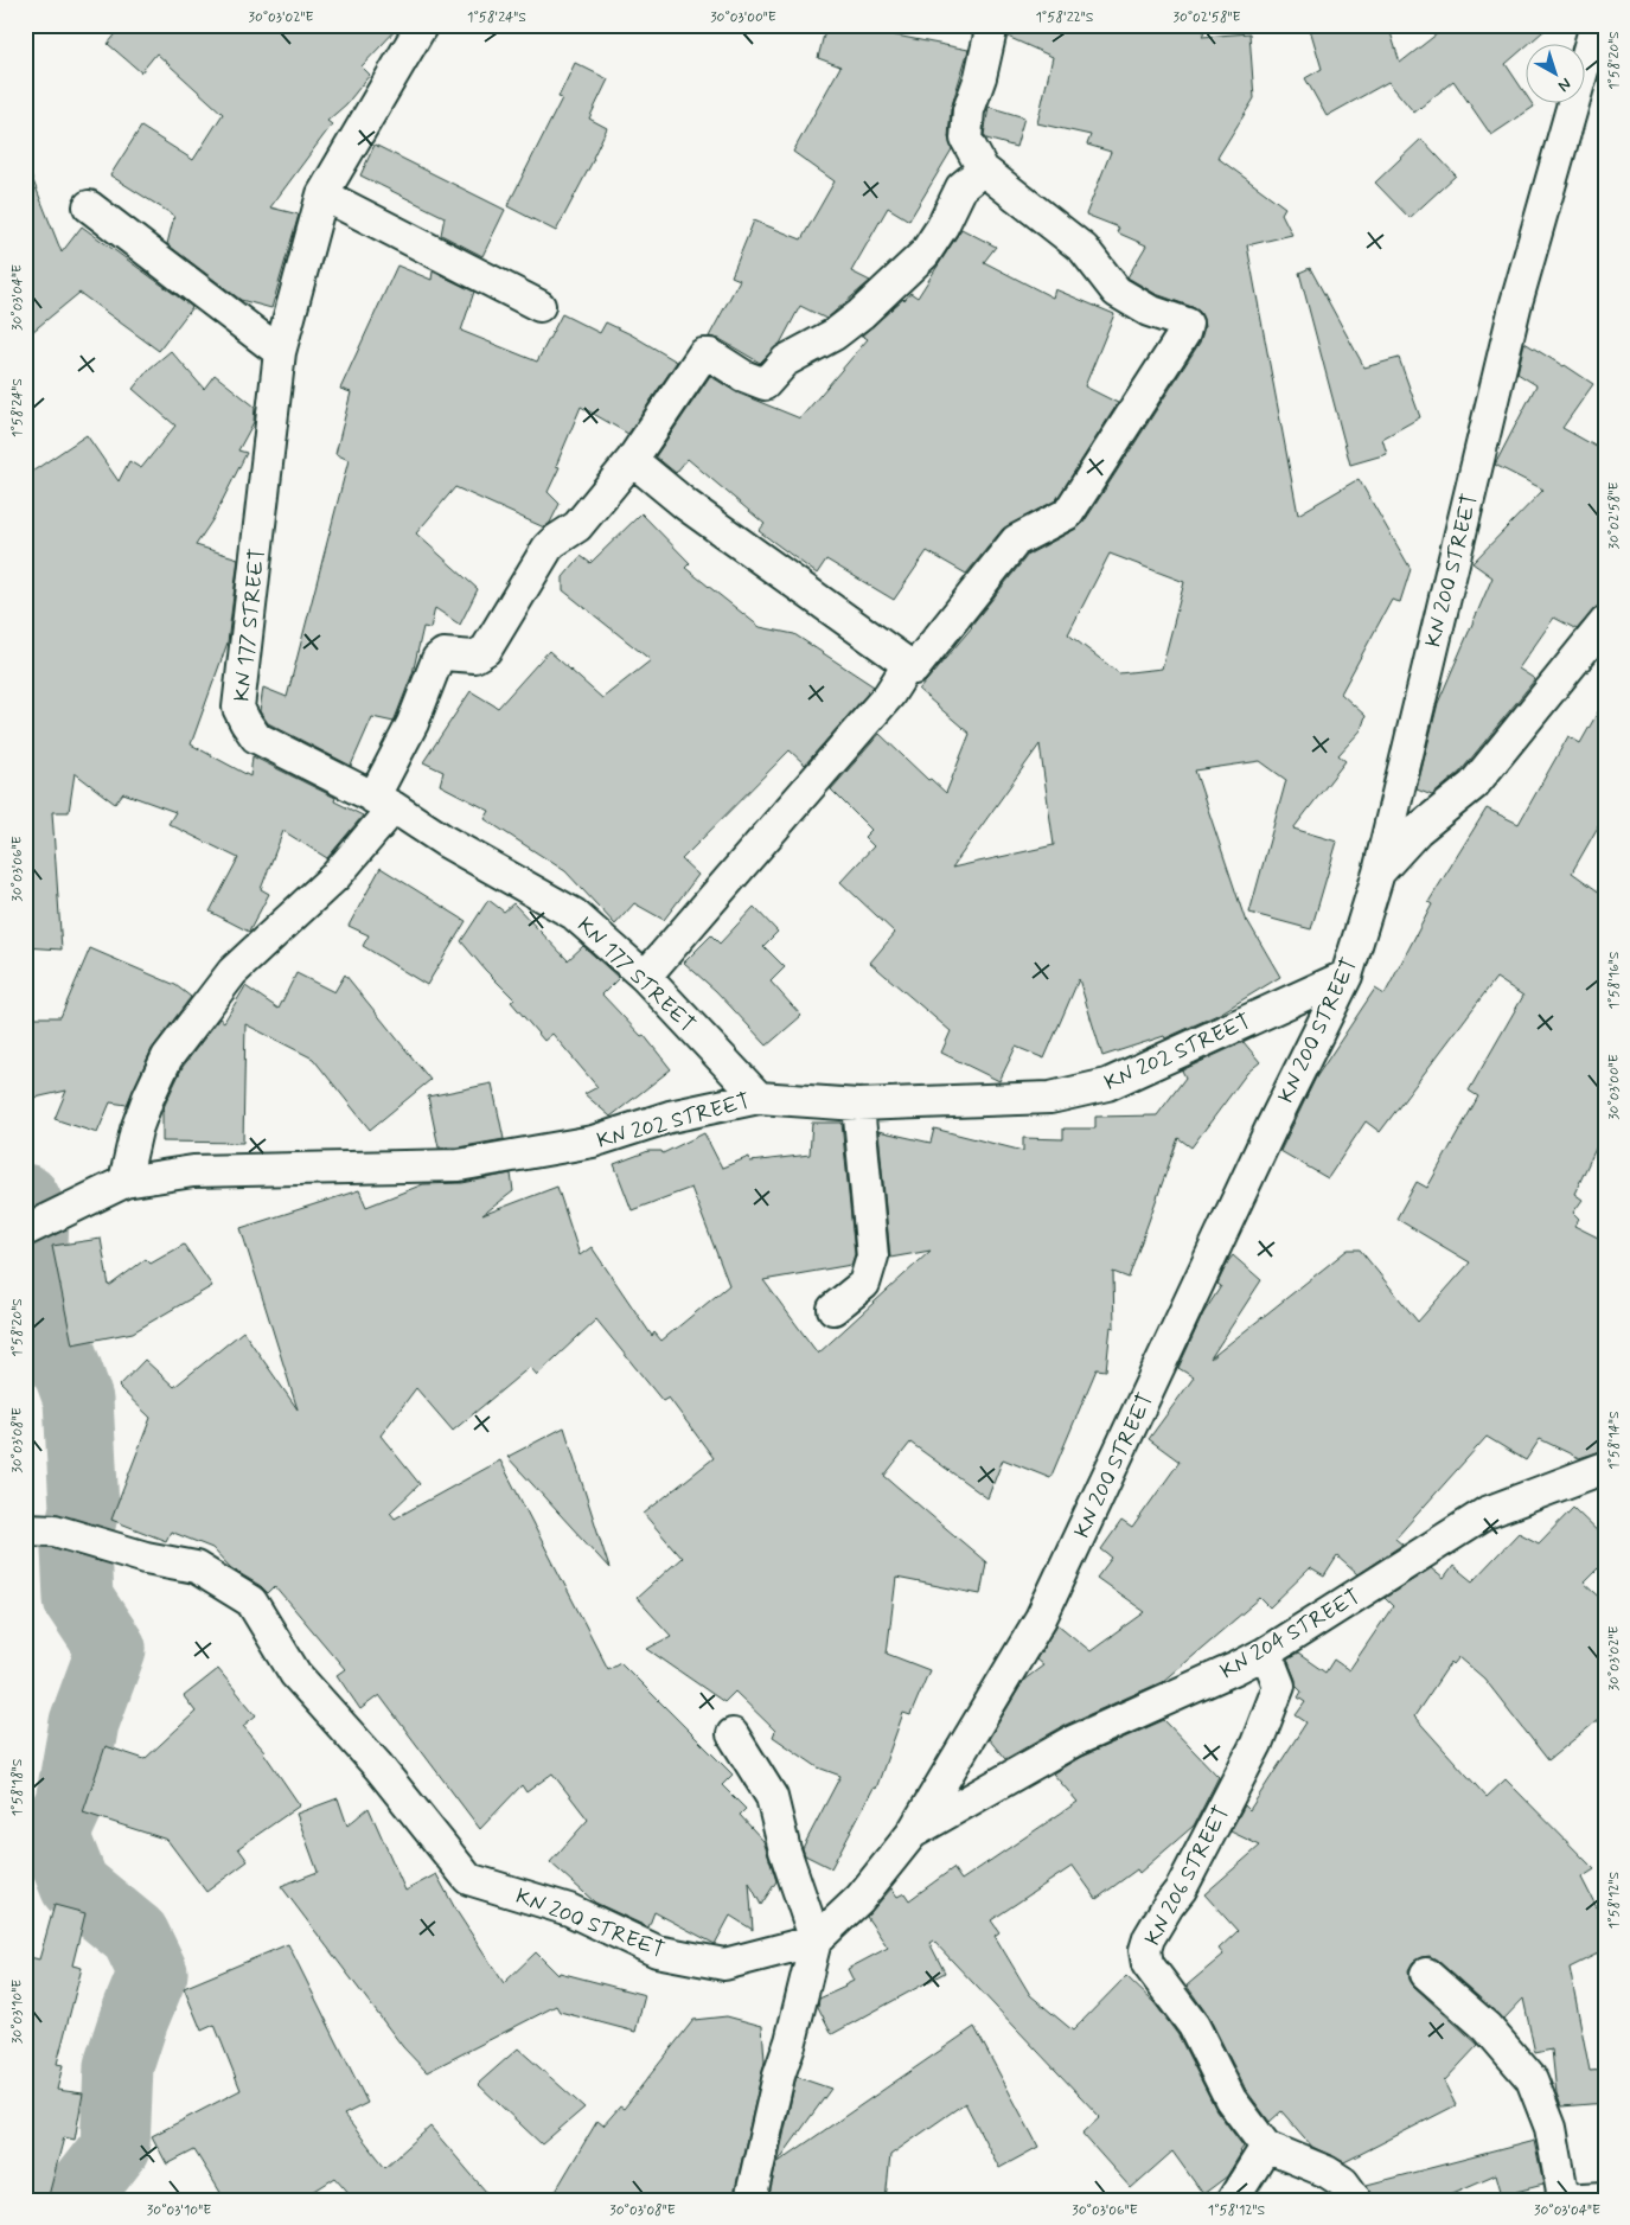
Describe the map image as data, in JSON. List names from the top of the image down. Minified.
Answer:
{"streets":{"street":["KN 200 STREET","KN 177 STREET","KN 202 STREET","KN 204 STREET","KN 206 STREET"]},"crossings":[["KN 200 STREET","KN 202 STREET"],["KN 200 STREET","KN 204 STREET"],["KN 177 STREET","KN 202 STREET"],["KN 204 STREET","KN 206 STREET"]],"north":"bottom right","coordinates":["30°03'02\"E","1°58'24\"S","30°03'00\"E","1°58'22\"S","30°02'58\"E","1°58'20\"S","30°03'04\"E","30°03'06\"E","1°58'16\"S","30°03'08\"E","1°58'14\"S","1°58'18\"S","1°58'12\"S","30°03'10\"E"]}
